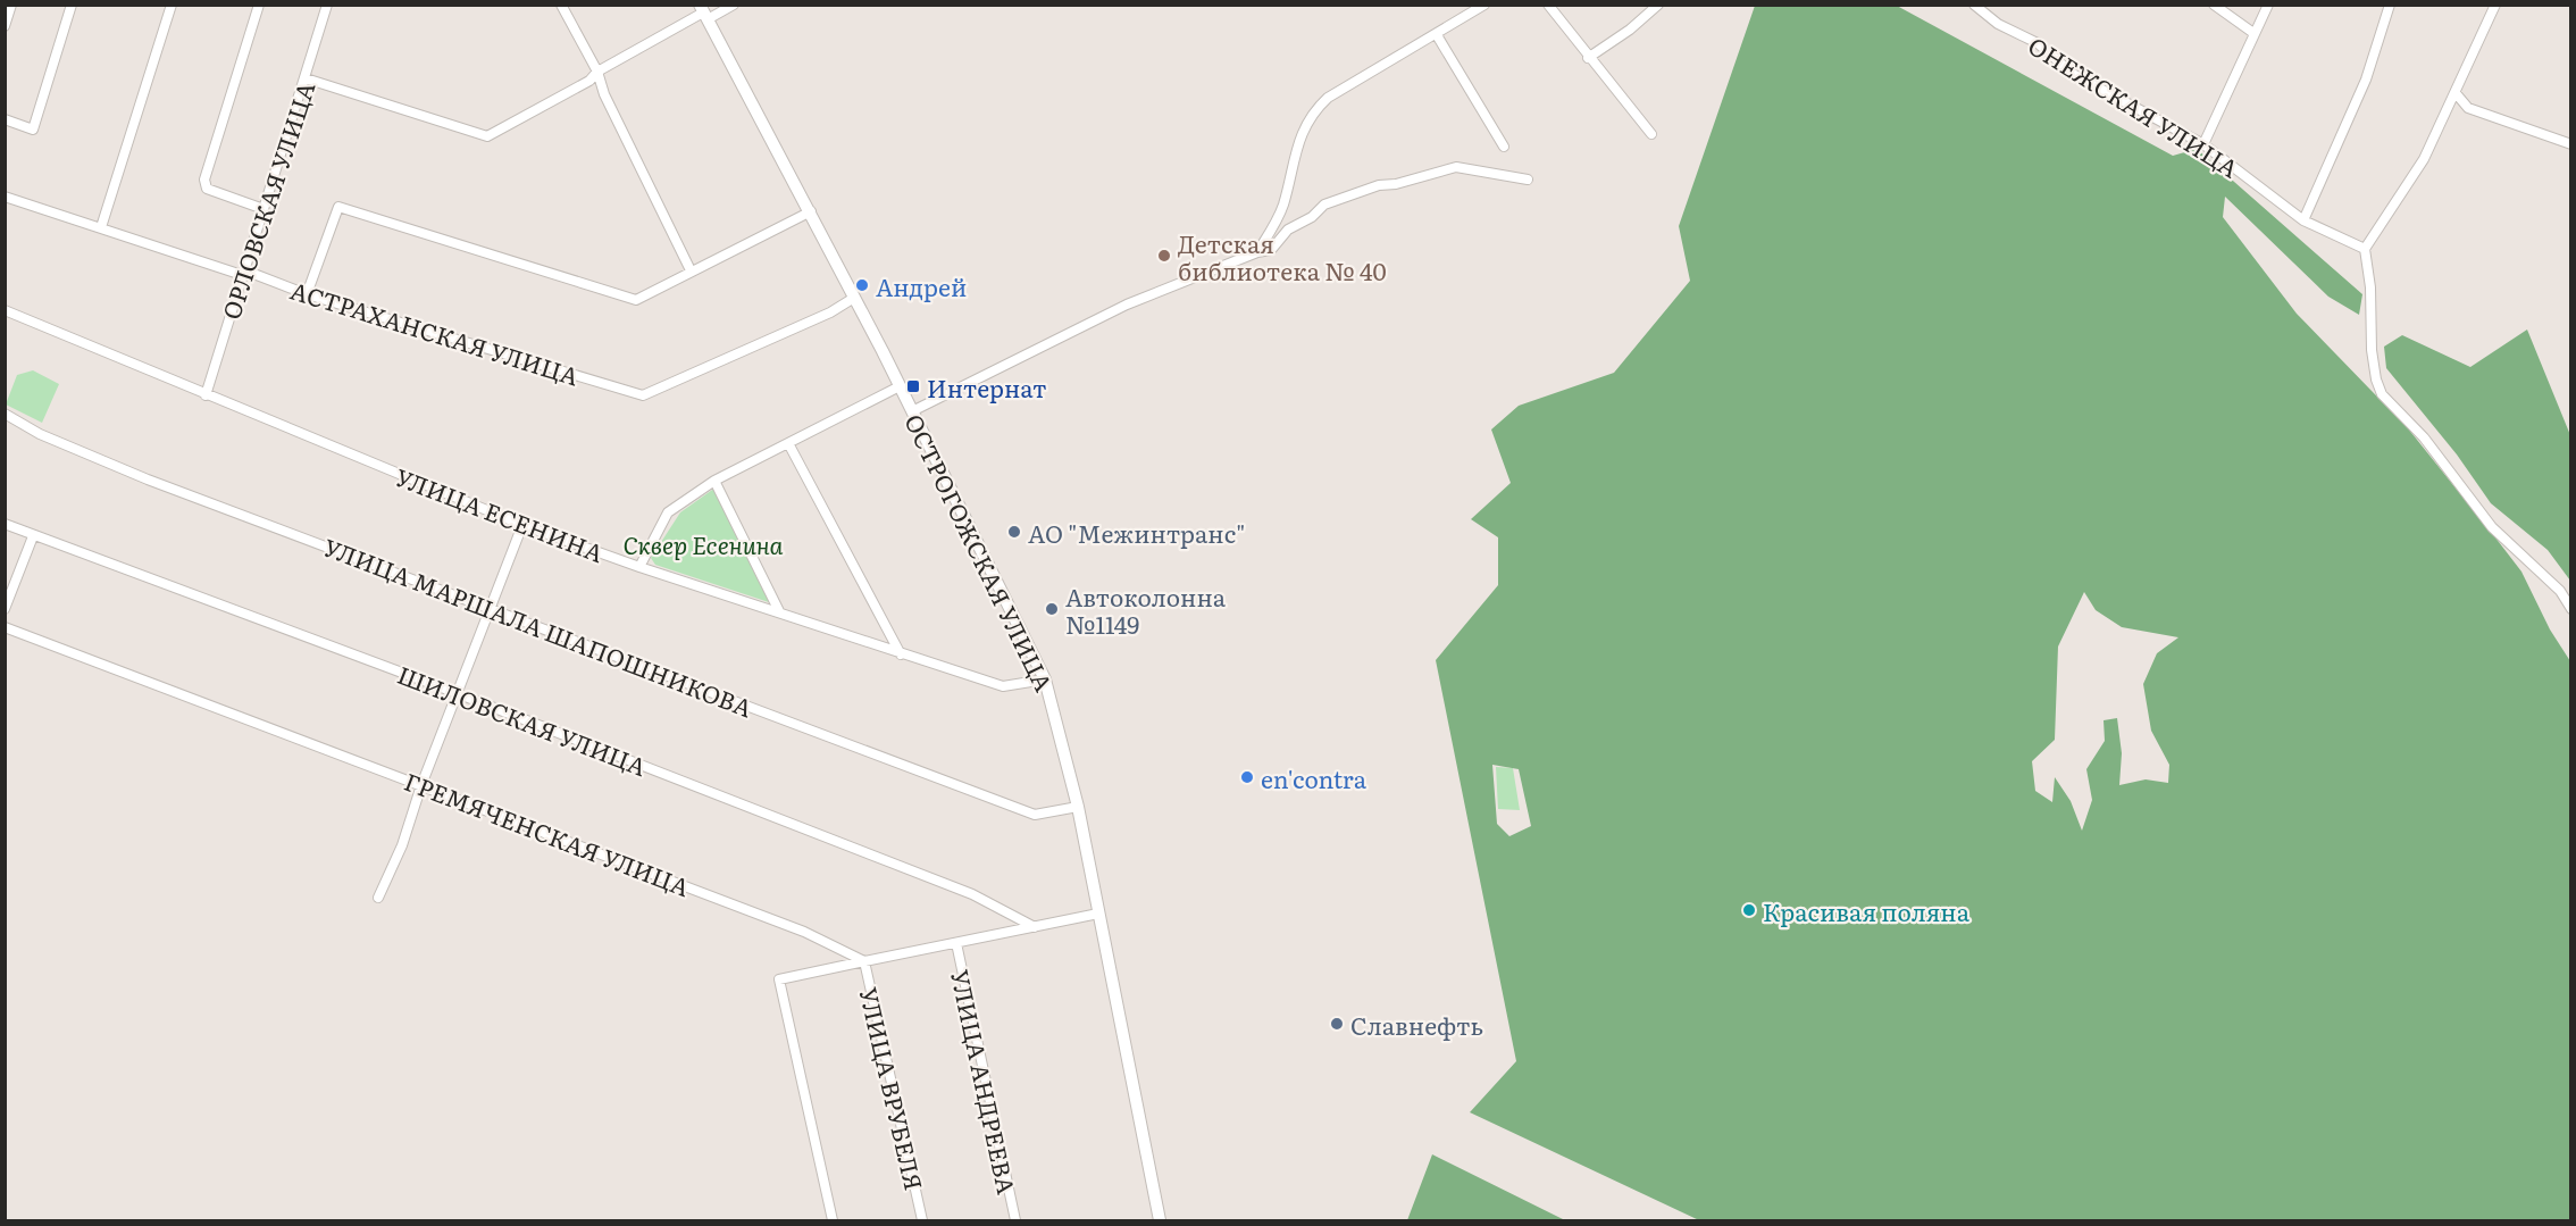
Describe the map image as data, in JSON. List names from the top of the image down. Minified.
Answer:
{"streets":{"street":["ОНЕЖСКАЯ УЛИЦА","ОРЛОВСКАЯ УЛИЦА","АСТРАХАНСКАЯ УЛИЦА","УЛИЦА ЕСЕНИНА","ОСТРОГОЖСКАЯ УЛИЦА","УЛИЦА МАРШАЛА ШАПОШНИКОВА","ШИЛОВСКАЯ УЛИЦА","ГРЕМЯЧЕНСКАЯ УЛИЦА","УЛИЦА АНДРЕЕВА","УЛИЦА ВРУБЕЛЯ"]},"crossings":[["ОРЛОВСКАЯ УЛИЦА","АСТРАХАНСКАЯ УЛИЦА"],["ОРЛОВСКАЯ УЛИЦА","УЛИЦА ЕСЕНИНА"],["АСТРАХАНСКАЯ УЛИЦА","ОСТРОГОЖСКАЯ УЛИЦА"],["УЛИЦА ЕСЕНИНА","ОСТРОГОЖСКАЯ УЛИЦА"],["ОСТРОГОЖСКАЯ УЛИЦА","УЛИЦА МАРШАЛА ШАПОШНИКОВА"],["ГРЕМЯЧЕНСКАЯ УЛИЦА","УЛИЦА ВРУБЕЛЯ"]],"parks":["Сквер Есенина"],"places":{"other":["Детская библиотека № 40","Андрей","АО \"Межинтранс\"","Автоколонна №1149","en'contra","Красивая поляна","Cлавнефть"],"transit":["Интернат"]}}
